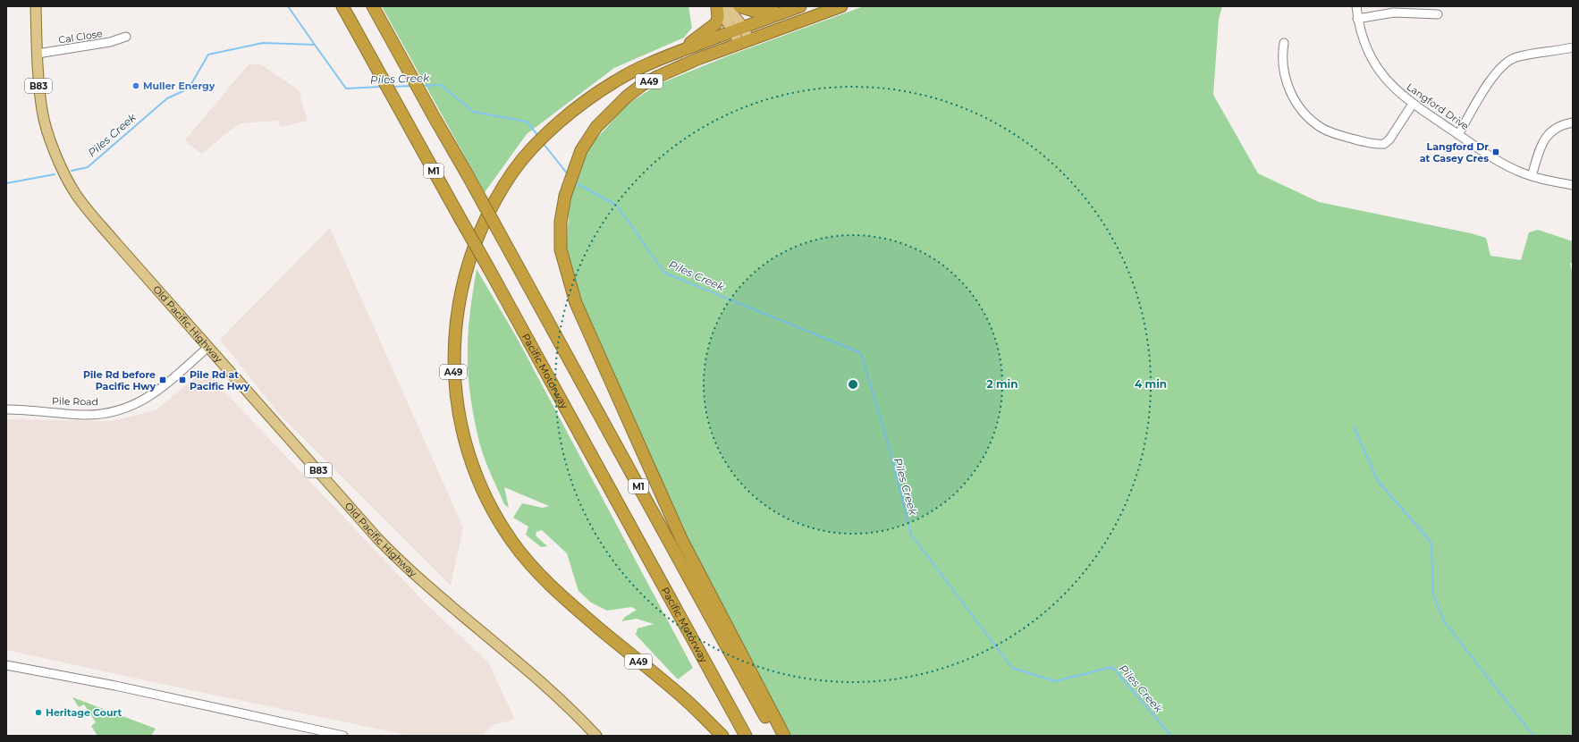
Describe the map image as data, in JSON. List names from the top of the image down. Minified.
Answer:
{"streets":{"highway":["A49","M1","Pacific Motorway"],"main road":["B83","Old Pacific Highway"],"street":["Cal Close","Langford Drive","Pile Road"]},"crossings":[["Cal Close","Old Pacific Highway"],["Old Pacific Highway","Pile Road"]],"water":["Piles Creek"],"places":{"other":["Muller Energy","Heritage Court"],"transit":["Langford Dr at Casey Cres","Pile Rd before Pacific Hwy","Pile Rd at Pacific Hwy"]},"rings":["2 min","4 min"]}
